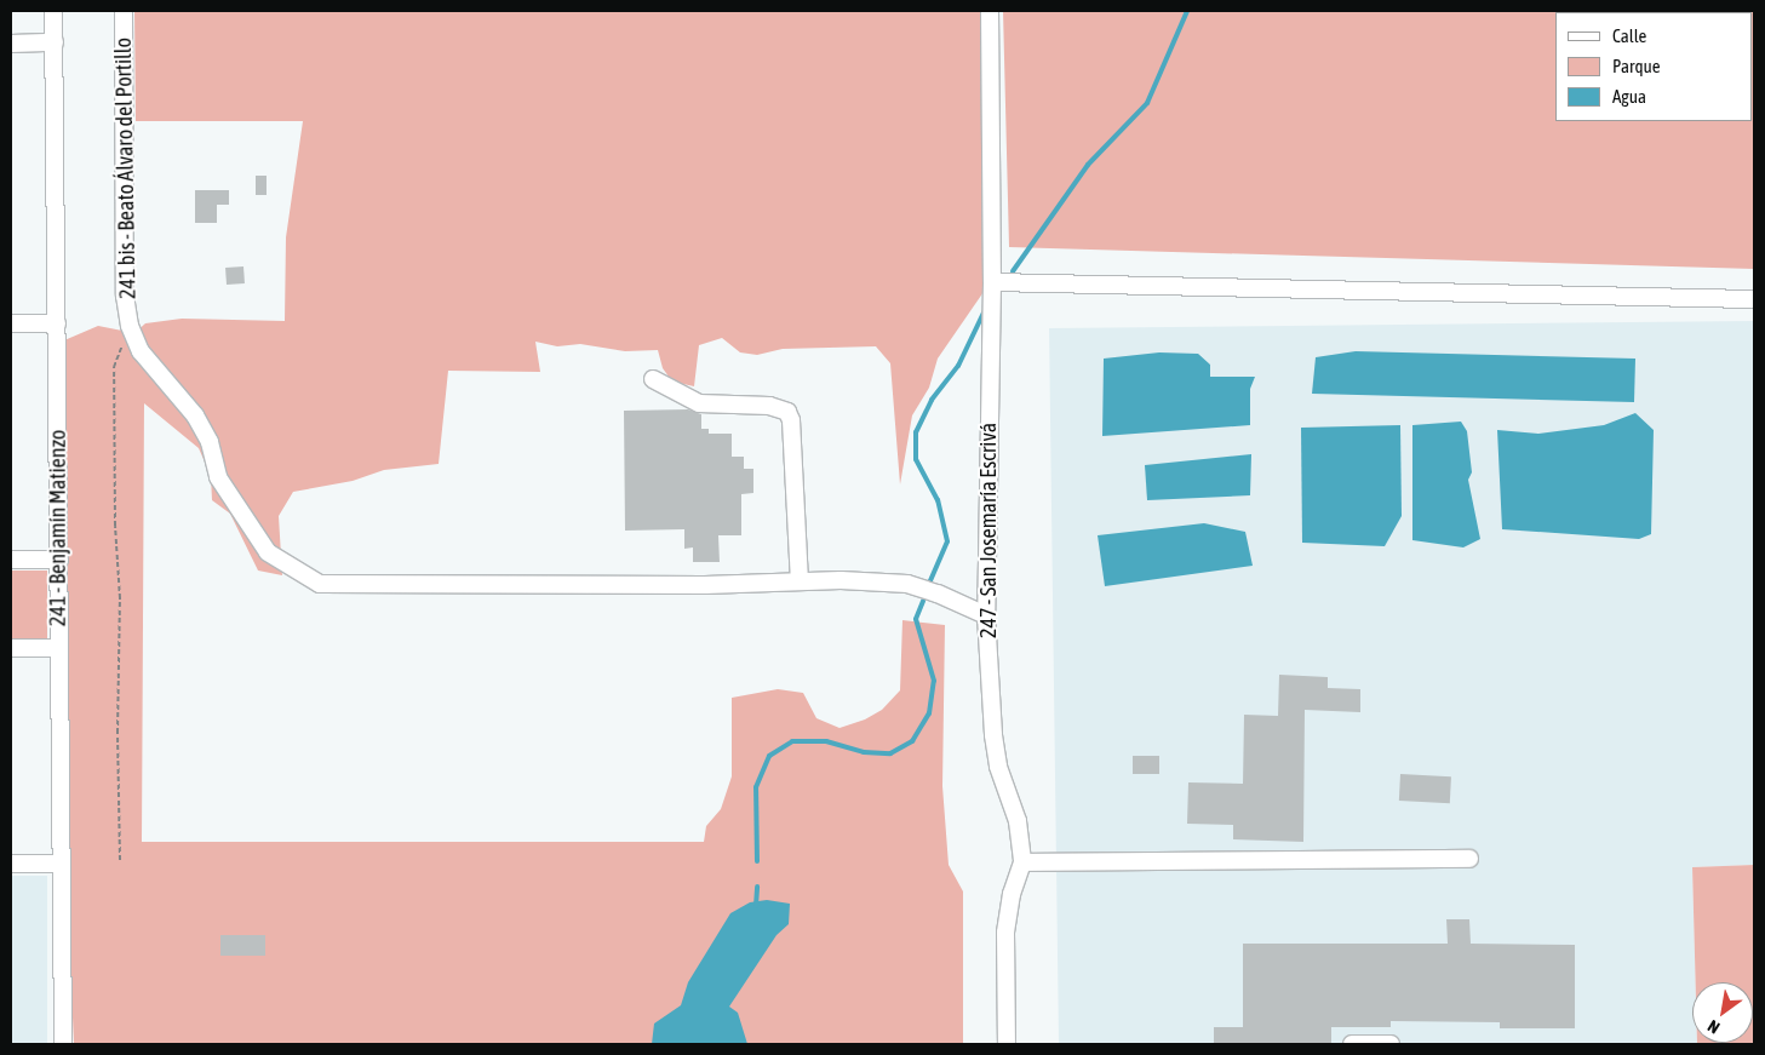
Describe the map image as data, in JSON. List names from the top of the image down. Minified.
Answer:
{"streets":{"street":["241 bis - Beato Álvaro del Portillo","241 - Benjamín Matienzo","247 - San Josemaría Escrivá"]},"crossings":[["241 bis - Beato Álvaro del Portillo","247 - San Josemaría Escrivá"]],"legend":["Calle","Parque","Agua"],"north":"bottom left"}
